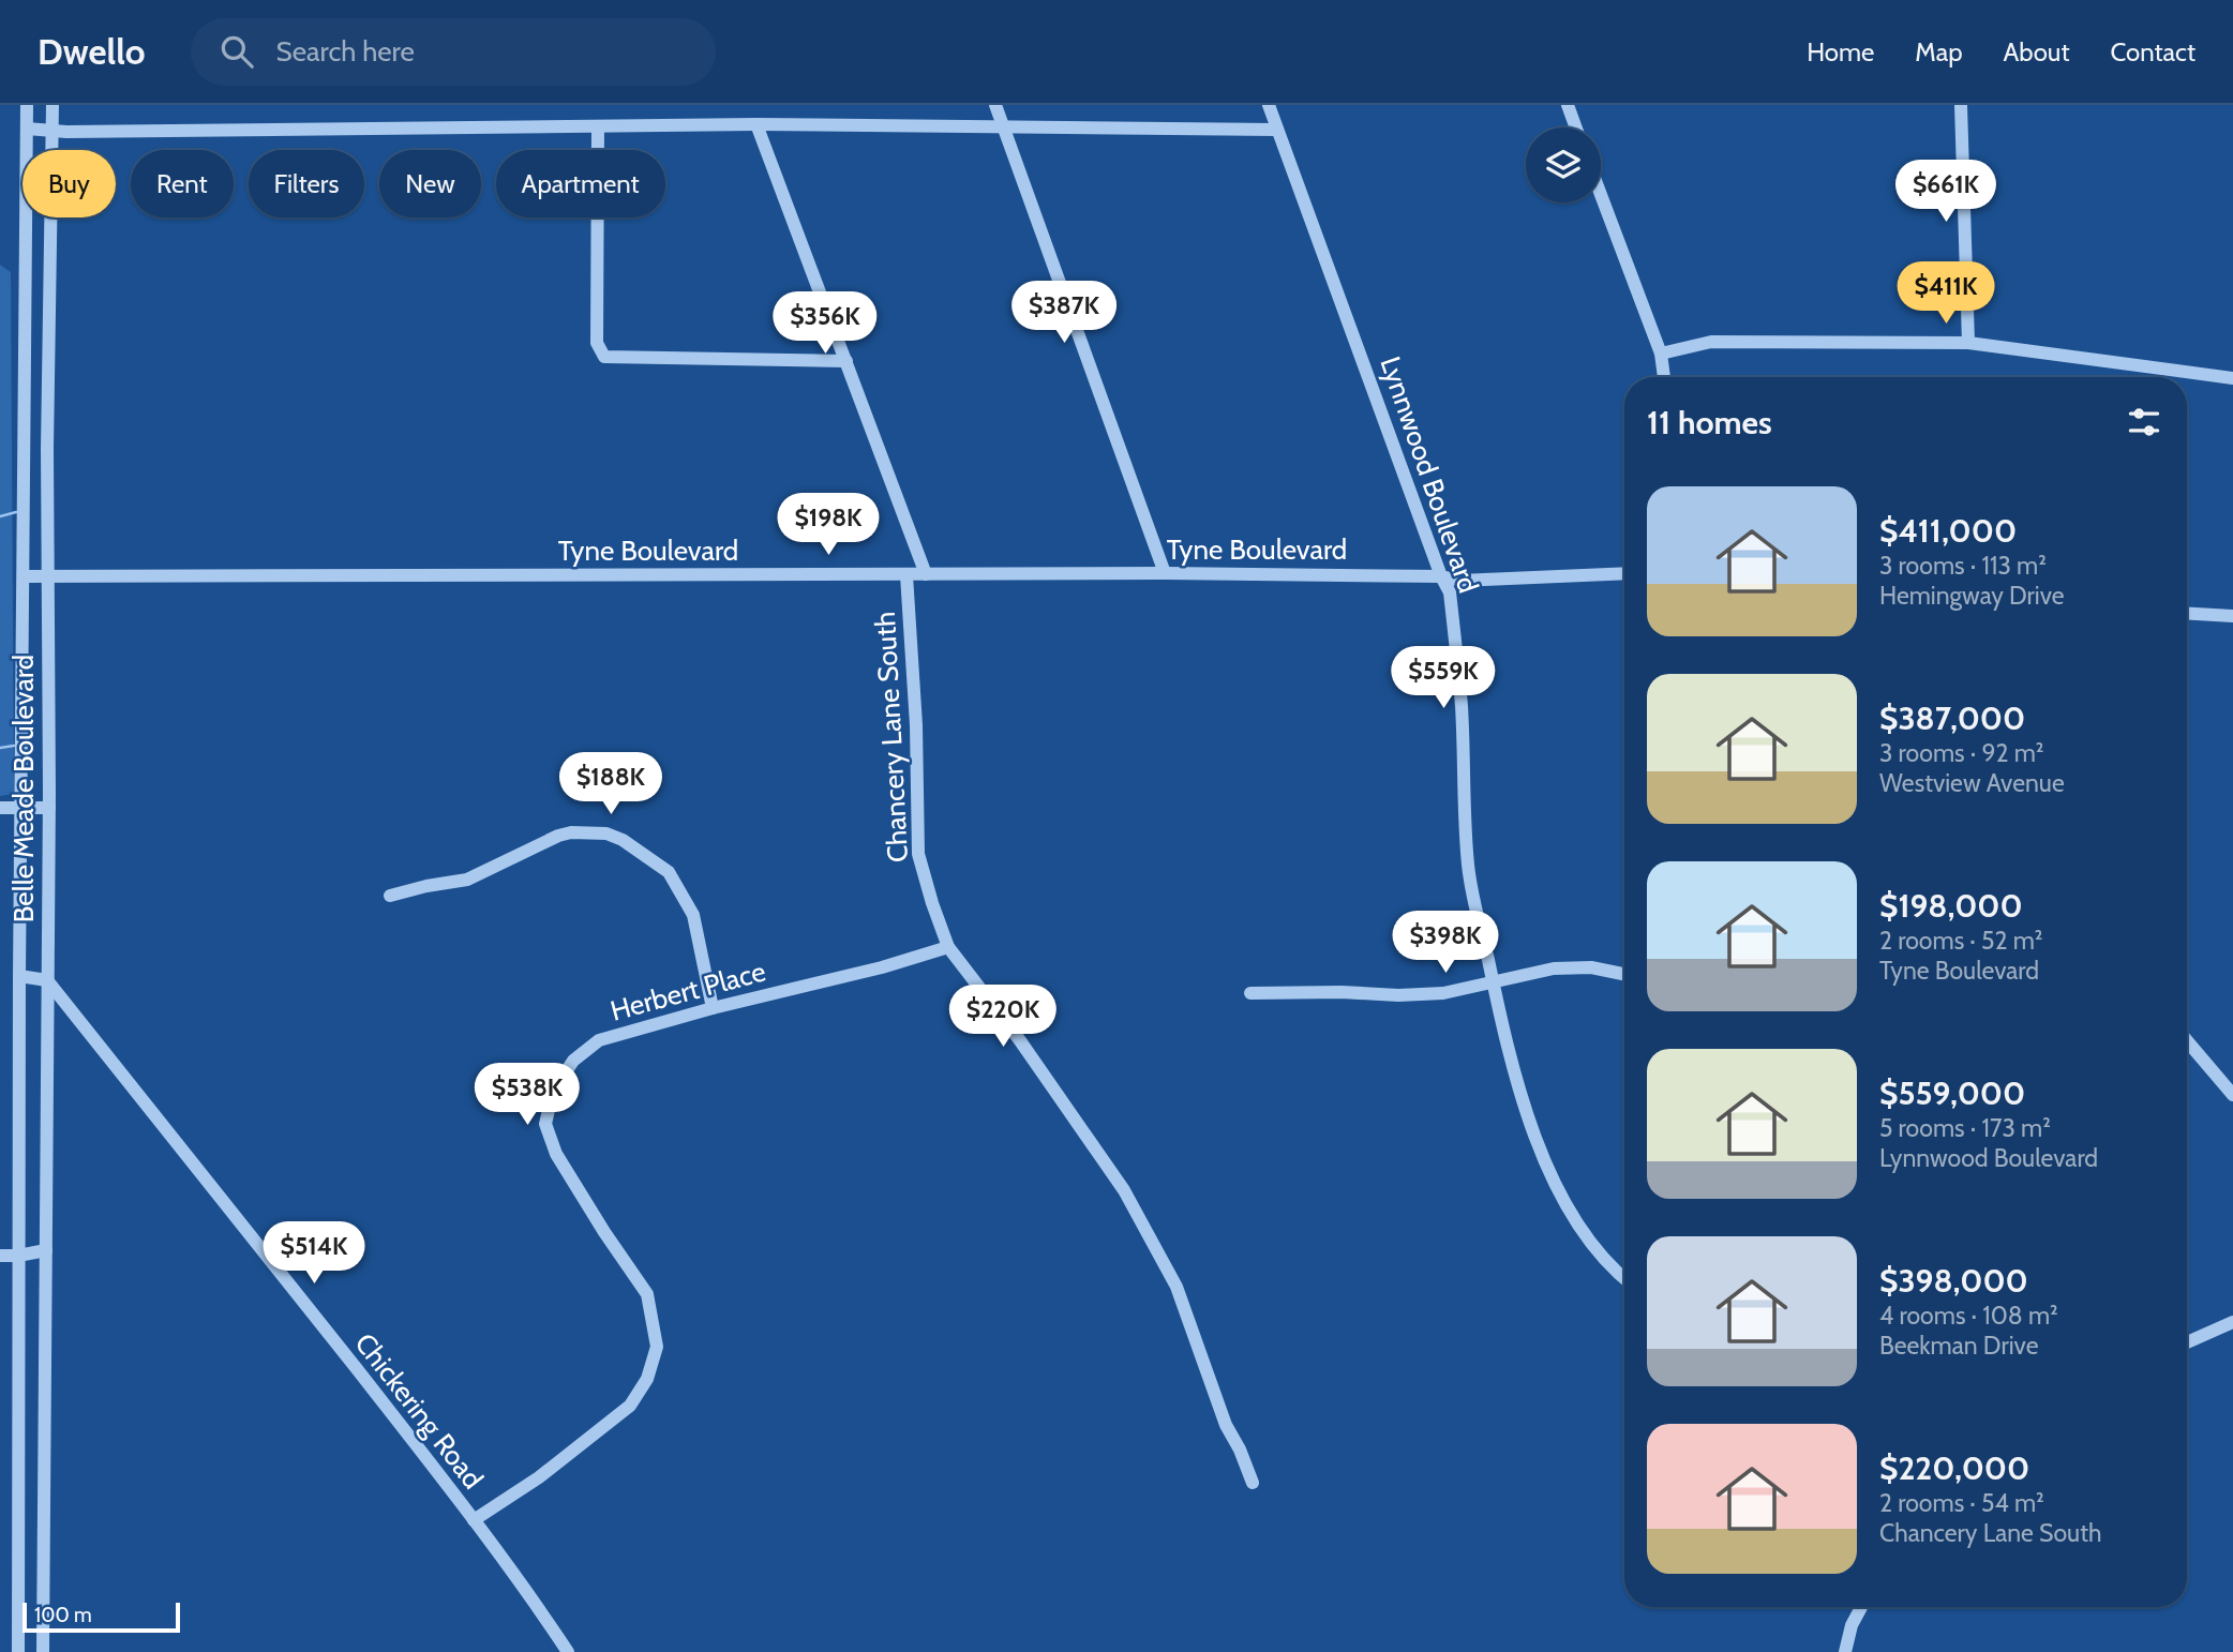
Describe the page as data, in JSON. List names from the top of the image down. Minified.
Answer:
{"streets":{"street":["Lynnwood Boulevard","Tyne Boulevard","Chancery Lane South","Belle Meade Boulevard","Herbert Place","Chickering Road"]},"crossings":[["Lynnwood Boulevard","Tyne Boulevard"],["Tyne Boulevard","Chancery Lane South"],["Tyne Boulevard","Belle Meade Boulevard"],["Chancery Lane South","Herbert Place"],["Belle Meade Boulevard","Chickering Road"],["Herbert Place","Chickering Road"]],"scale_bar":"100 m","page":{"header":"Dwello","search":"Search here","nav":["Home","Map","About","Contact"],"chip":["Buy","Rent","Filters","New","Apartment"],"price":["$661K","$411K","$387K","$356K","$198K","$559K","$188K","$398K","$220K","$538K","$514K"],"heading":"11 homes","list":[{"name":"$411,000","note":"3 rooms · 113 m² · Hemingway Drive"},{"name":"$387,000","note":"3 rooms · 92 m² · Westview Avenue"},{"name":"$198,000","note":"2 rooms · 52 m² · Tyne Boulevard"},{"name":"$559,000","note":"5 rooms · 173 m² · Lynnwood Boulevard"},{"name":"$398,000","note":"4 rooms · 108 m² · Beekman Drive"},{"name":"$220,000","note":"2 rooms · 54 m² · Chancery Lane South"}],"scale":"100 m"}}
